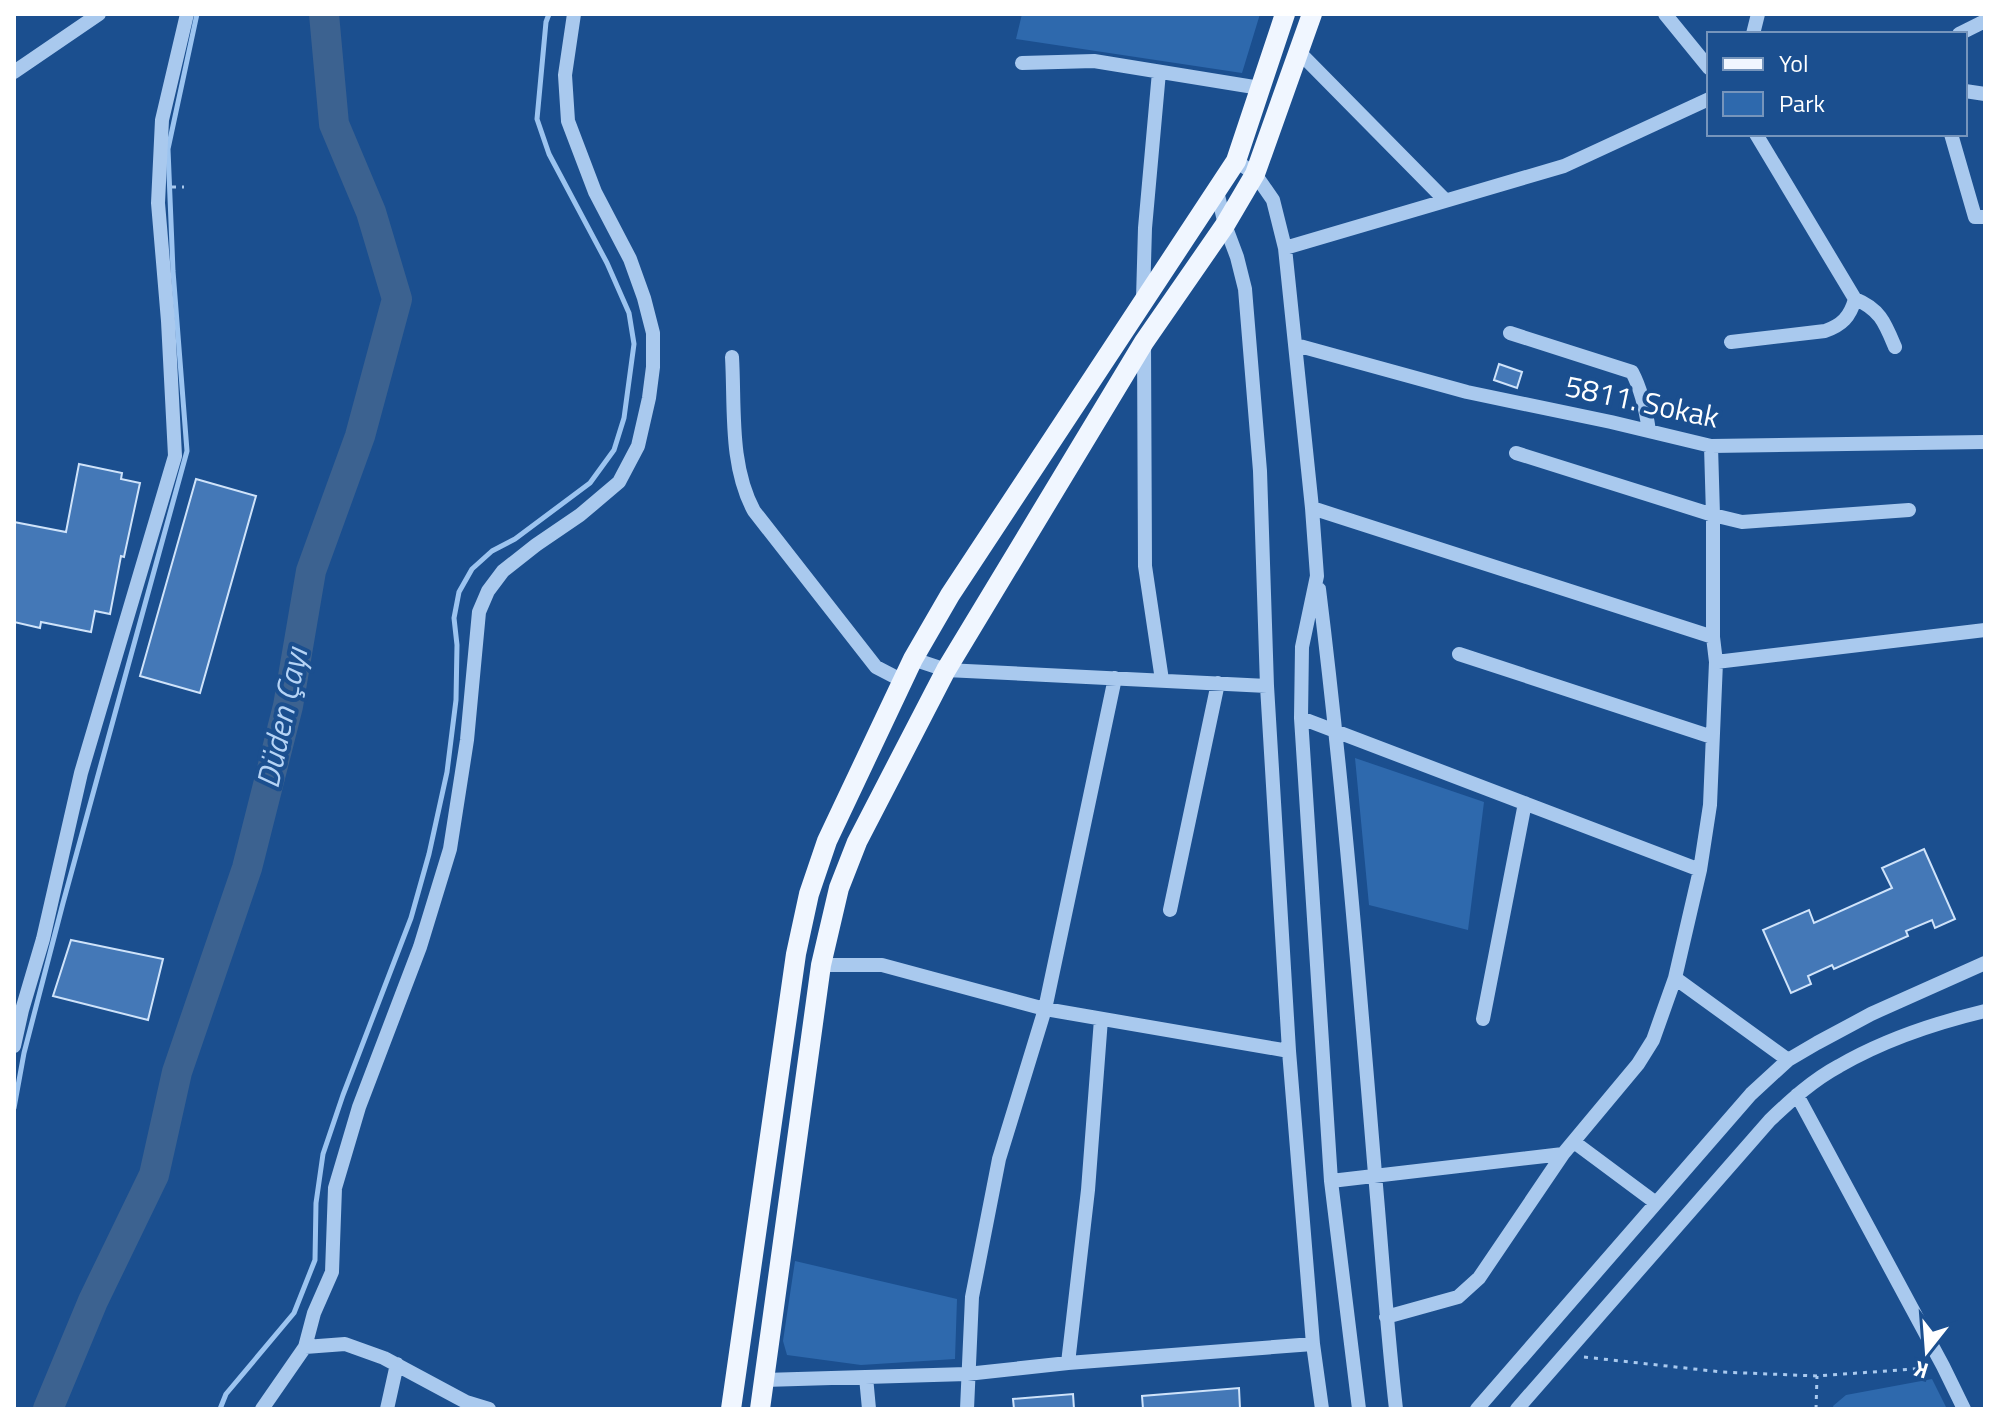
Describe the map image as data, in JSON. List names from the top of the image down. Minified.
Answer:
{"streets":{"street":["5811. Sokak"]},"water":["Düden Çayı"],"legend":["Yol","Park"],"north":"bottom"}
